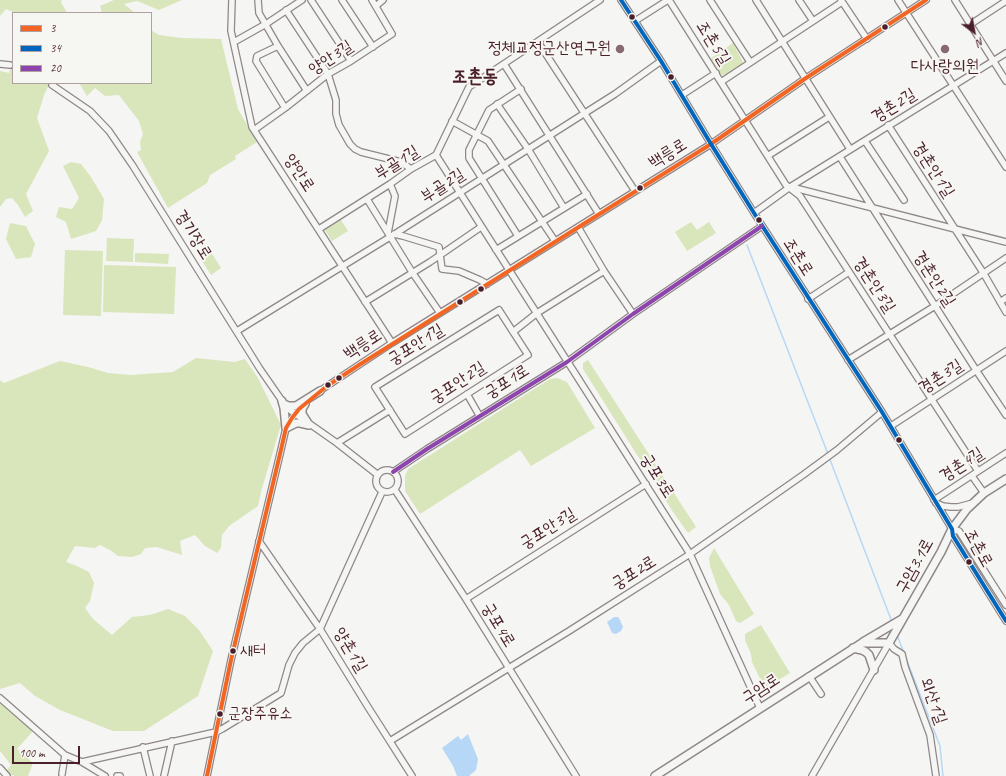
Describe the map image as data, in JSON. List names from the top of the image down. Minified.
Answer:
{"streets":{"main road":["구암3.1로","구암로"],"street":["조촌5길","양안3길","경촌2길","백릉로","부골1길","경촌안1길","양안로","부골2길","경기장로","조촌로","경촌안2길","경촌안3길","궁포안1길","경촌3길","궁포1로","궁포안2길","경촌4길","궁포3로","궁포안3길","궁포2로","궁포4로","양촌1길","외산1길"]},"crossings":[["조촌5길","백릉로"],["양안3길","양안로"],["경촌2길","경촌안1길"],["경촌2길","조촌로"],["경촌2길","경촌안2길"],["경촌2길","경촌안3길"],["백릉로","양안로"],["백릉로","경기장로"],["백릉로","조촌로"],["백릉로","궁포3로"],["백릉로","양촌1길"],["부골1길","양안로"],["부골1길","궁포3로"],["경촌안1길","경촌안2길"],["양안로","부골2길"],["부골2길","경기장로"],["부골2길","조촌로"],["부골2길","궁포3로"],["조촌로","경촌3길"],["조촌로","궁포1로"],["조촌로","경촌4길"],["조촌로","구암3.1로"],["조촌로","궁포2로"],["경촌안2길","경촌3길"],["경촌안3길","경촌3길"],["경촌안3길","경촌4길"],["궁포안1길","궁포안2길"],["궁포1로","궁포3로"],["궁포1로","궁포4로"],["궁포3로","궁포안3길"],["궁포3로","궁포2로"],["궁포3로","구암로"],["궁포안3길","궁포4로"],["구암3.1로","구암로"],["구암3.1로","외산1길"],["궁포2로","궁포4로"],["궁포2로","양촌1길"],["구암로","외산1길"]],"districts":["조촌동"],"places":["정체교정군산연구원","다사랑의원","새터","군장주유소"],"lines":["transit line 3","transit line 34","transit line 20"],"legend":["3","34","20"],"scale_bar":"100 m","north":"bottom right"}
